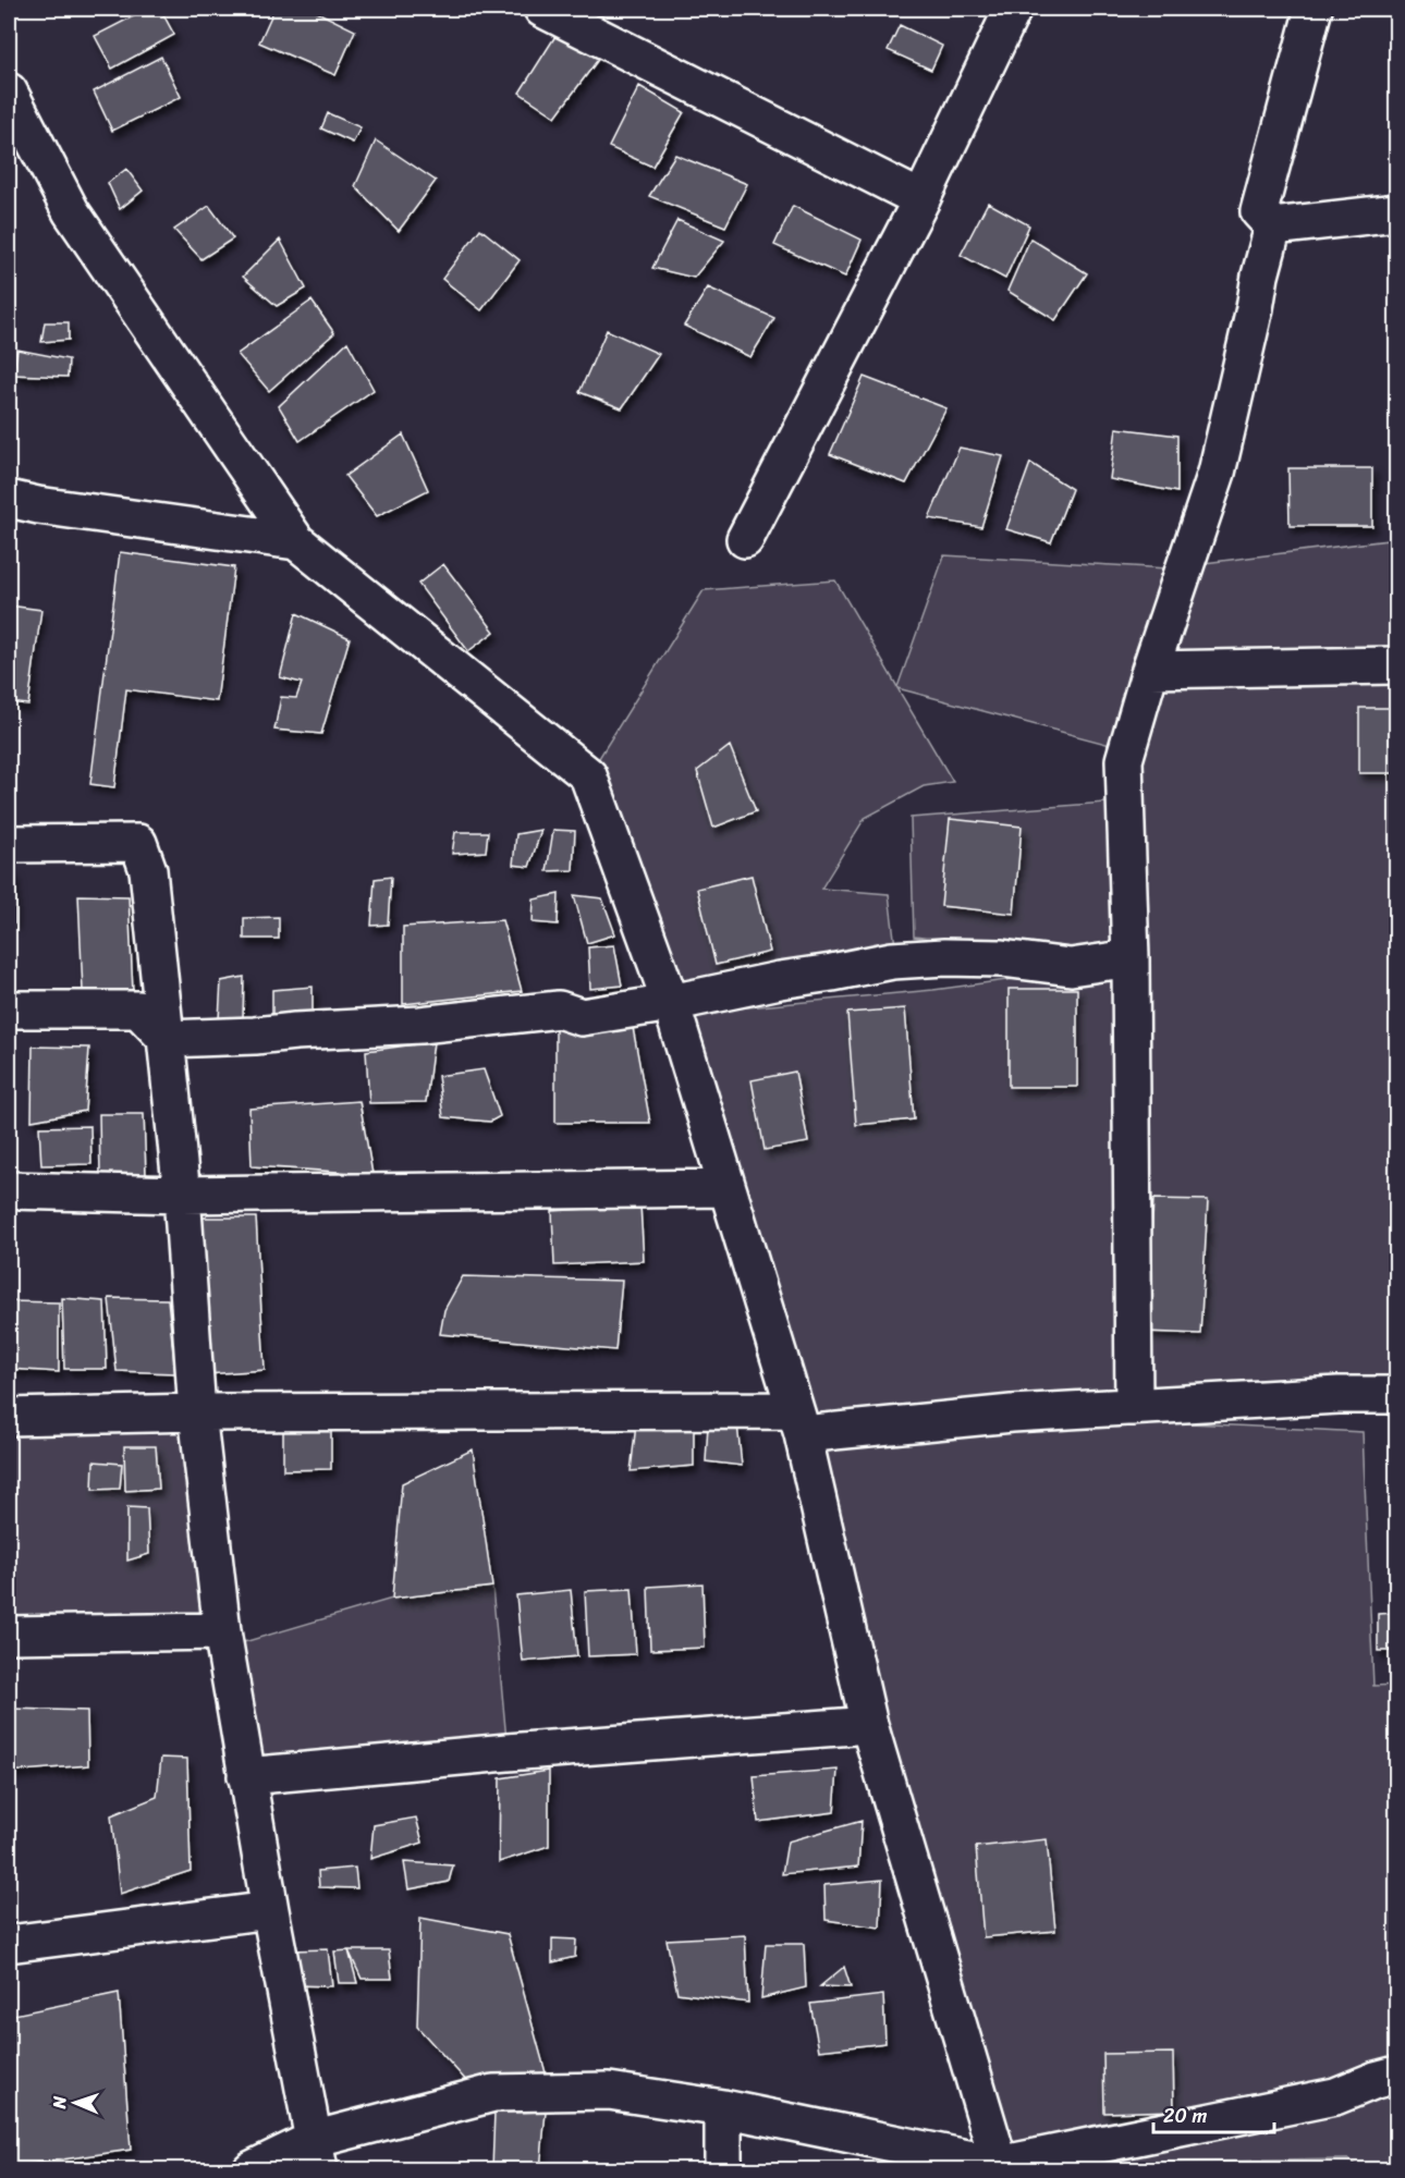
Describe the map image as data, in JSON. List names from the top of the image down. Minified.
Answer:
{"scale_bar":"20 m","north":"left"}
